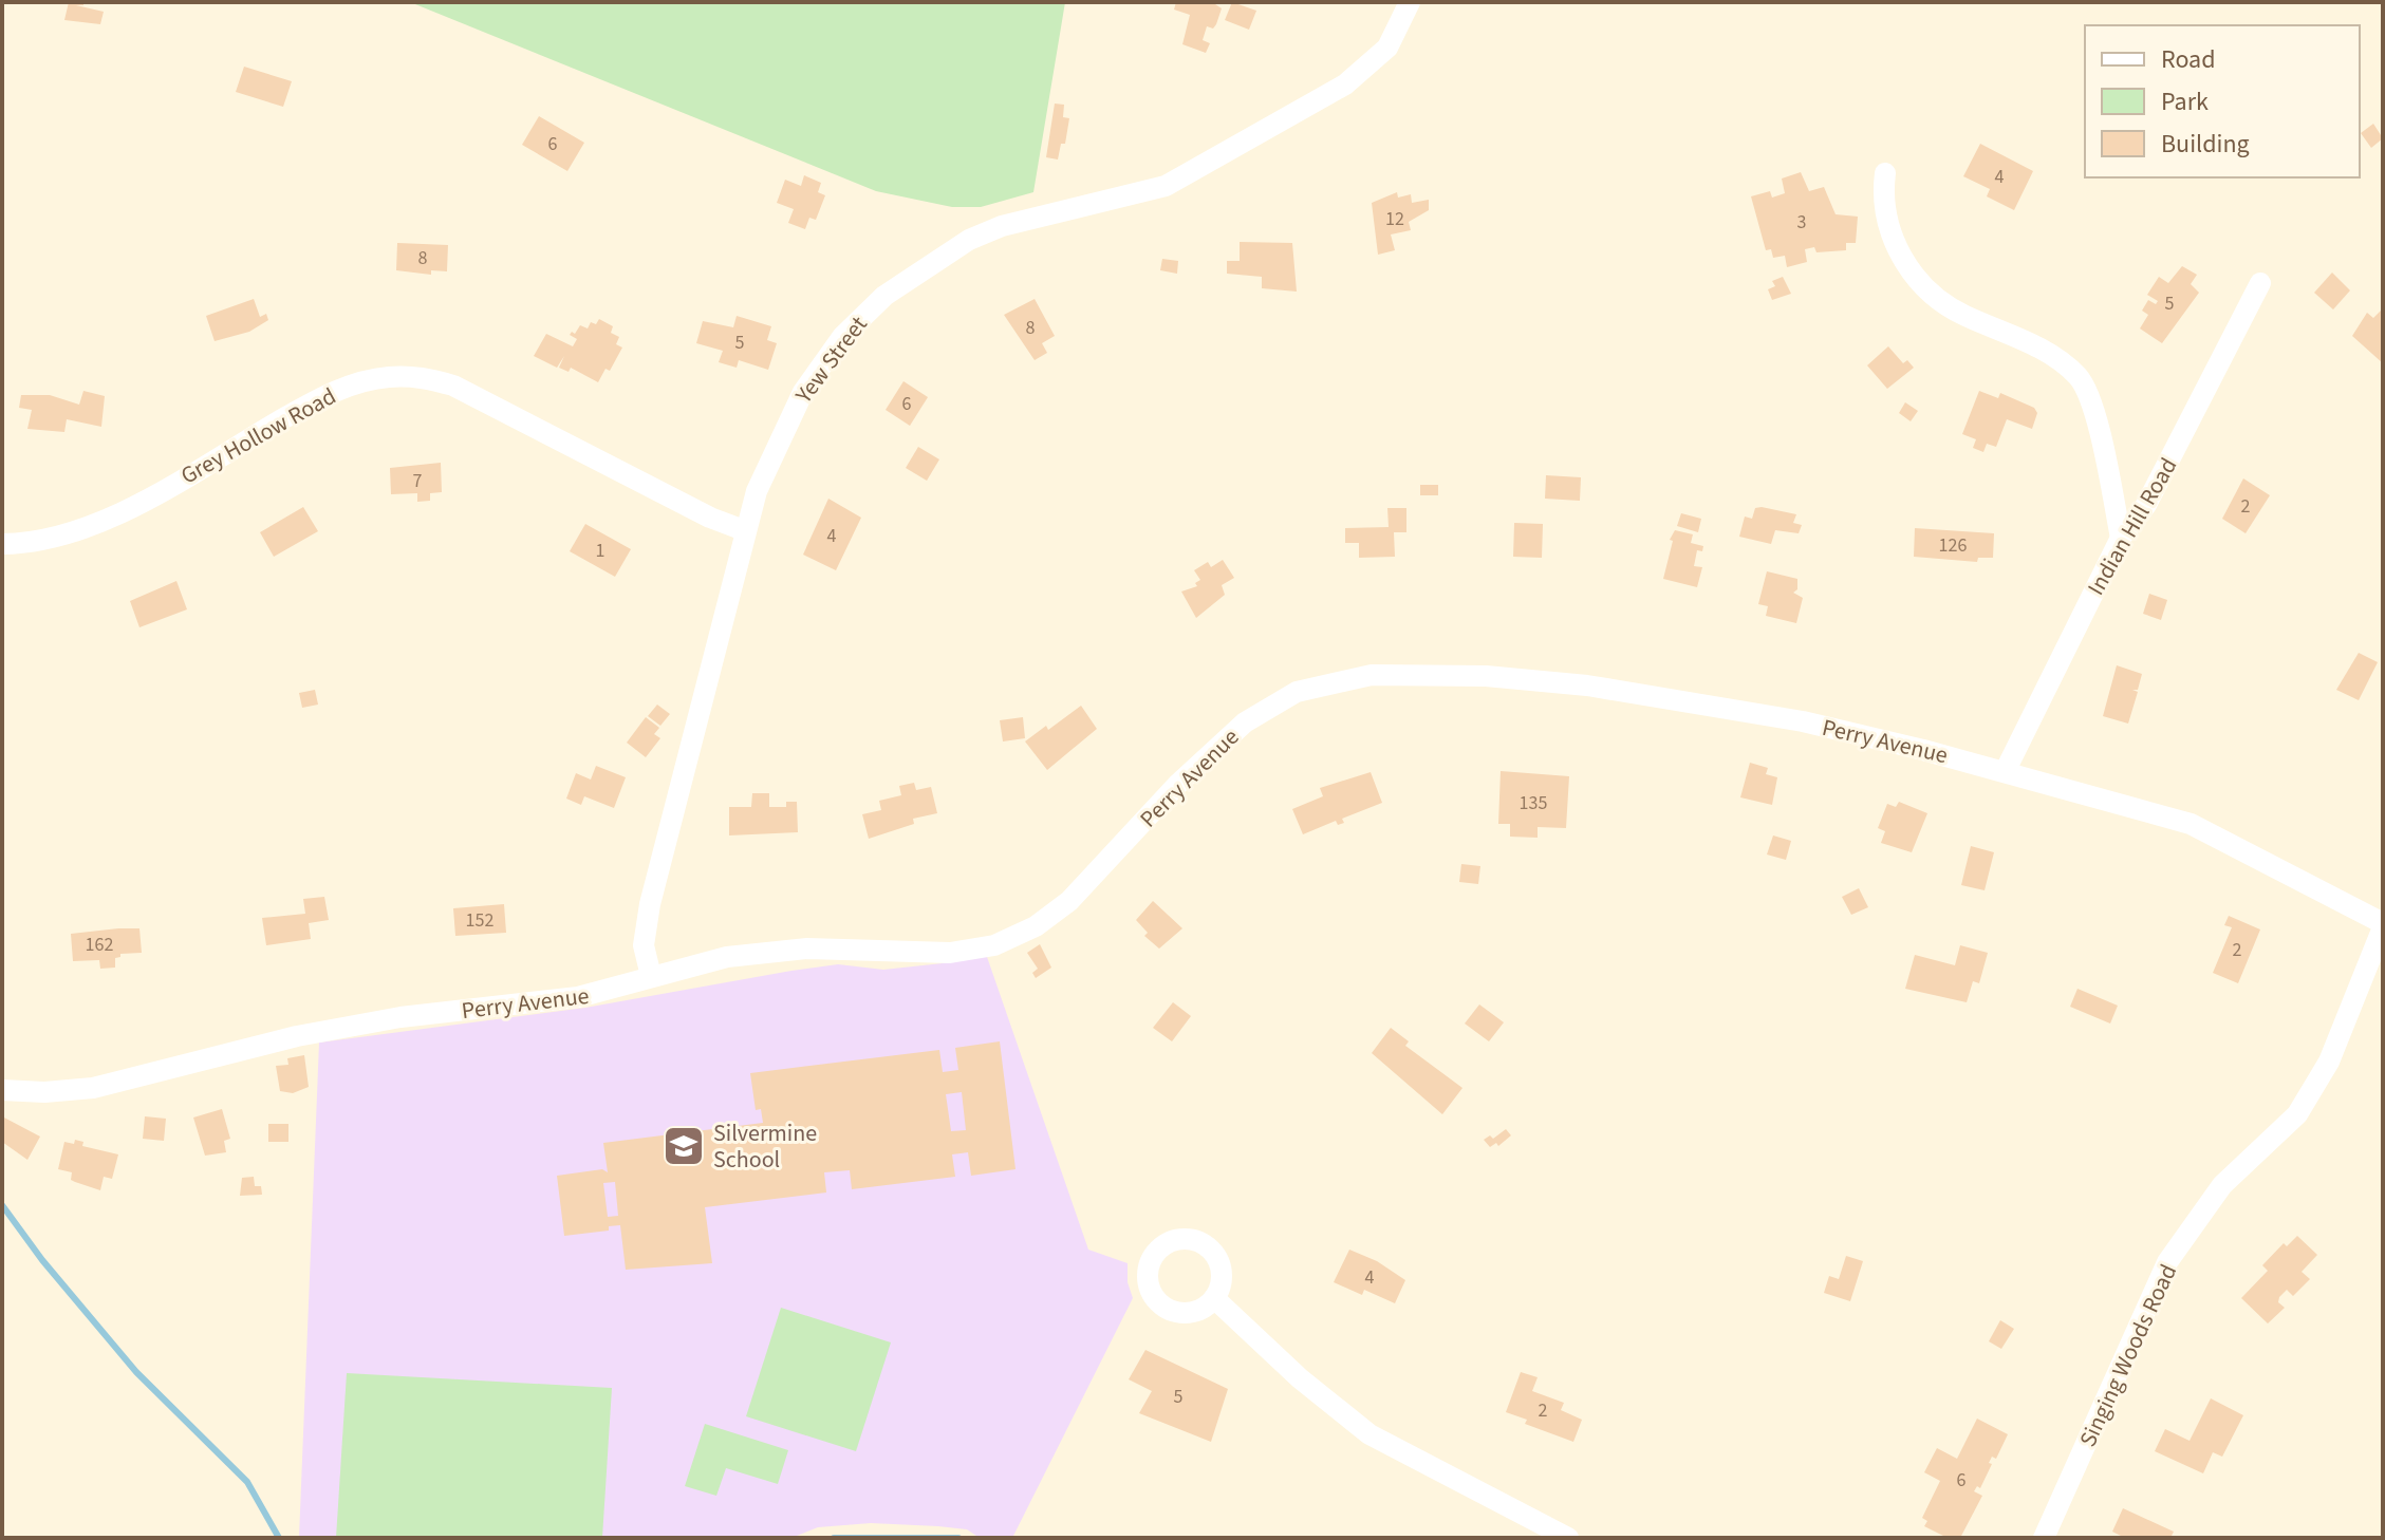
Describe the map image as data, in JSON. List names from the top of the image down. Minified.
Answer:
{"streets":{"street":["Yew Street","Grey Hollow Road","Indian Hill Road","Perry Avenue","Singing Woods Road"]},"crossings":[["Yew Street","Grey Hollow Road"],["Yew Street","Perry Avenue"],["Indian Hill Road","Perry Avenue"],["Perry Avenue","Singing Woods Road"]],"places":{"school or university":["Silvermine School"]},"house_numbers":["6","4","12","3","8","5","8","5","6","7","2","4","126","1","135","152","162","2","4","5","2","6"],"legend":["Road","Park","Building"]}
